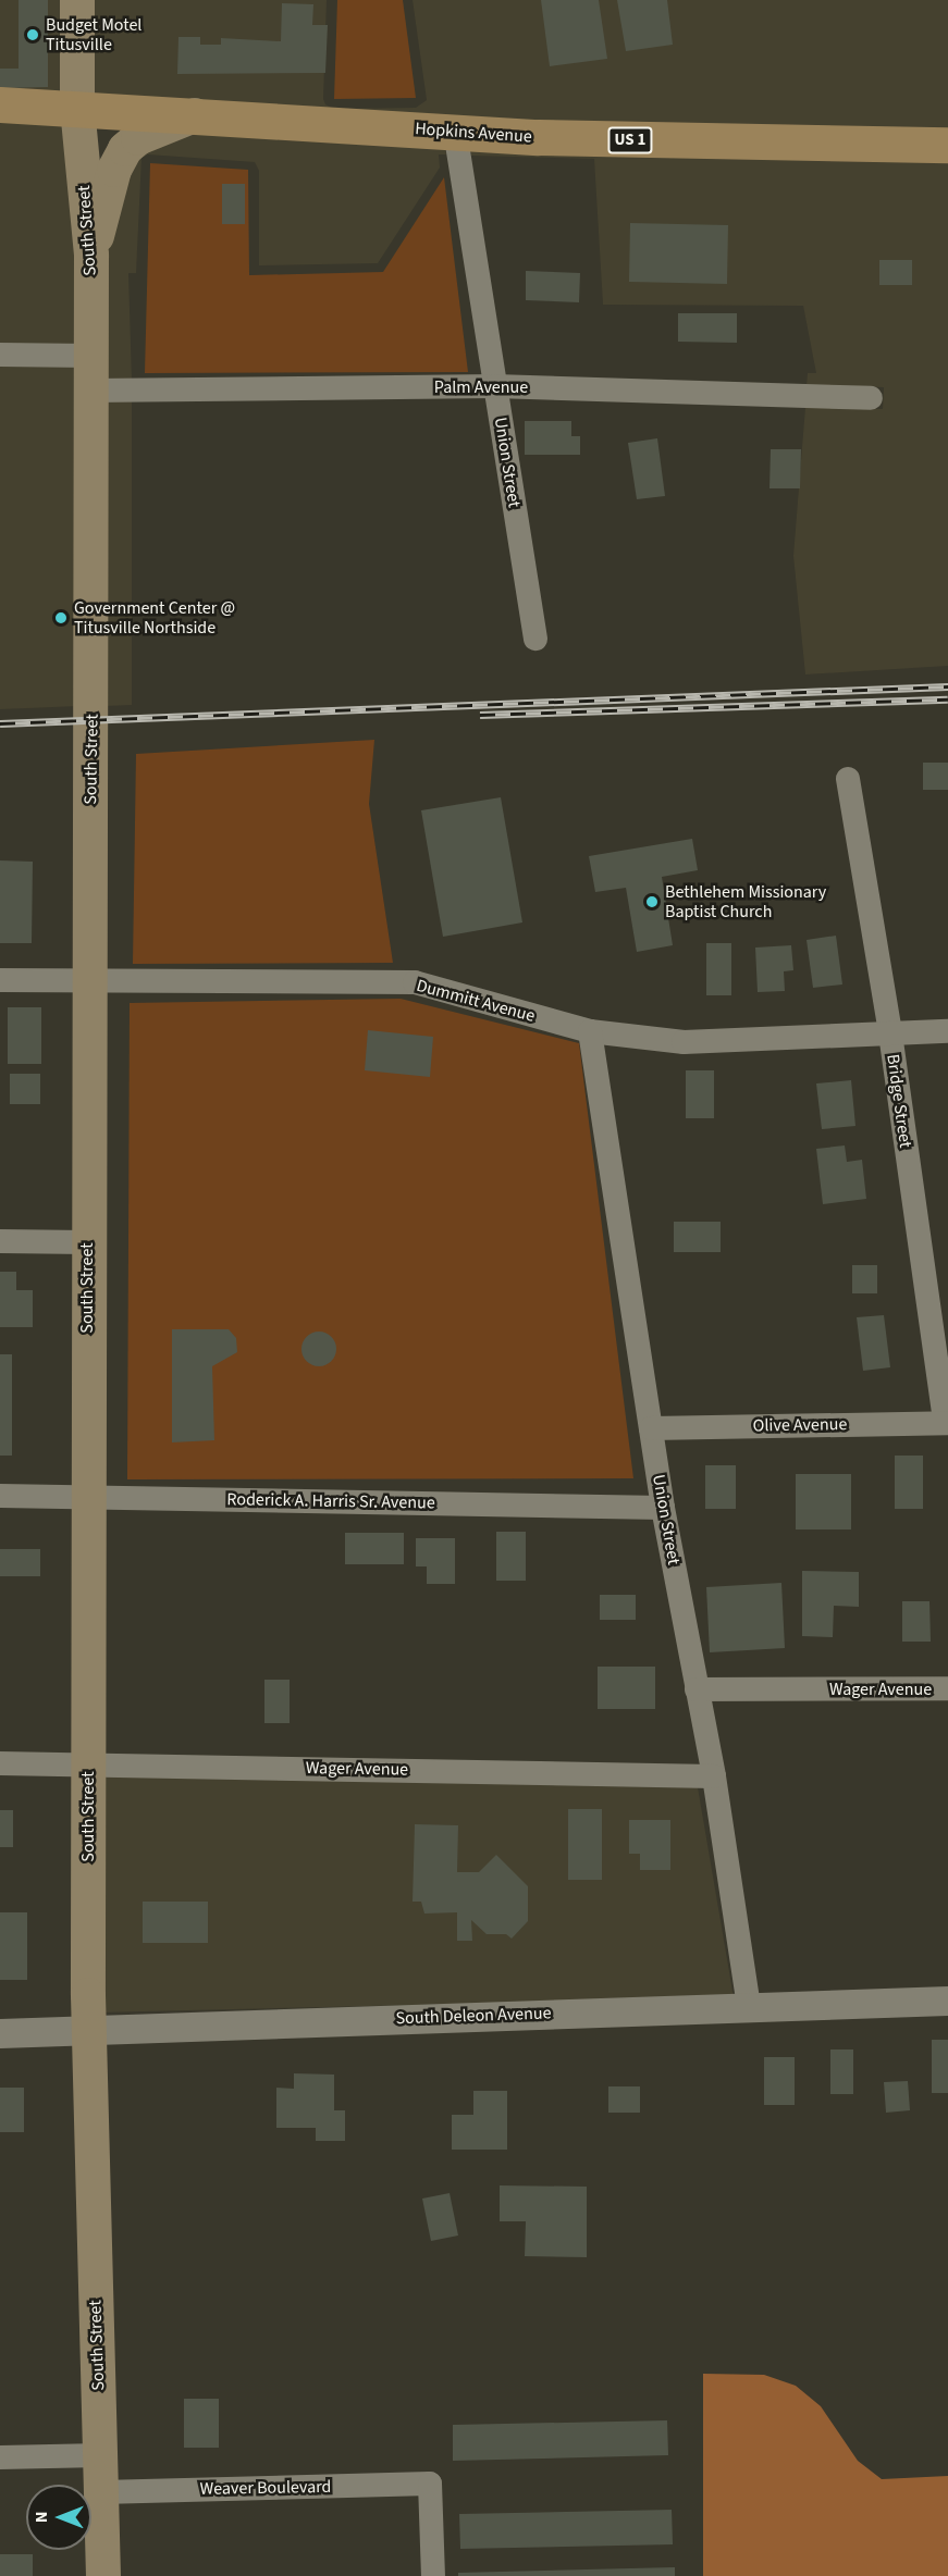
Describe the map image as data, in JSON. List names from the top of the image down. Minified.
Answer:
{"streets":{"main road":["Hopkins Avenue","US 1","South Street"],"street":["Palm Avenue","Union Street","Dummitt Avenue","Bridge Street","Olive Avenue","Roderick A. Harris Sr. Avenue","Wager Avenue","South Deleon Avenue","Weaver Boulevard"]},"crossings":[["Hopkins Avenue","South Street"],["Hopkins Avenue","Union Street"],["South Street","Palm Avenue"],["South Street","Dummitt Avenue"],["South Street","Roderick A. Harris Sr. Avenue"],["South Street","Wager Avenue"],["South Street","South Deleon Avenue"],["South Street","Weaver Boulevard"],["Palm Avenue","Union Street"],["Union Street","Dummitt Avenue"],["Union Street","Olive Avenue"],["Union Street","Roderick A. Harris Sr. Avenue"],["Union Street","Wager Avenue"],["Union Street","South Deleon Avenue"],["Dummitt Avenue","Bridge Street"],["Bridge Street","Olive Avenue"]],"places":["Budget Motel Titusville","Government Center @ Titusville Northside","Bethlehem Missionary Baptist Church"],"north":"left"}
